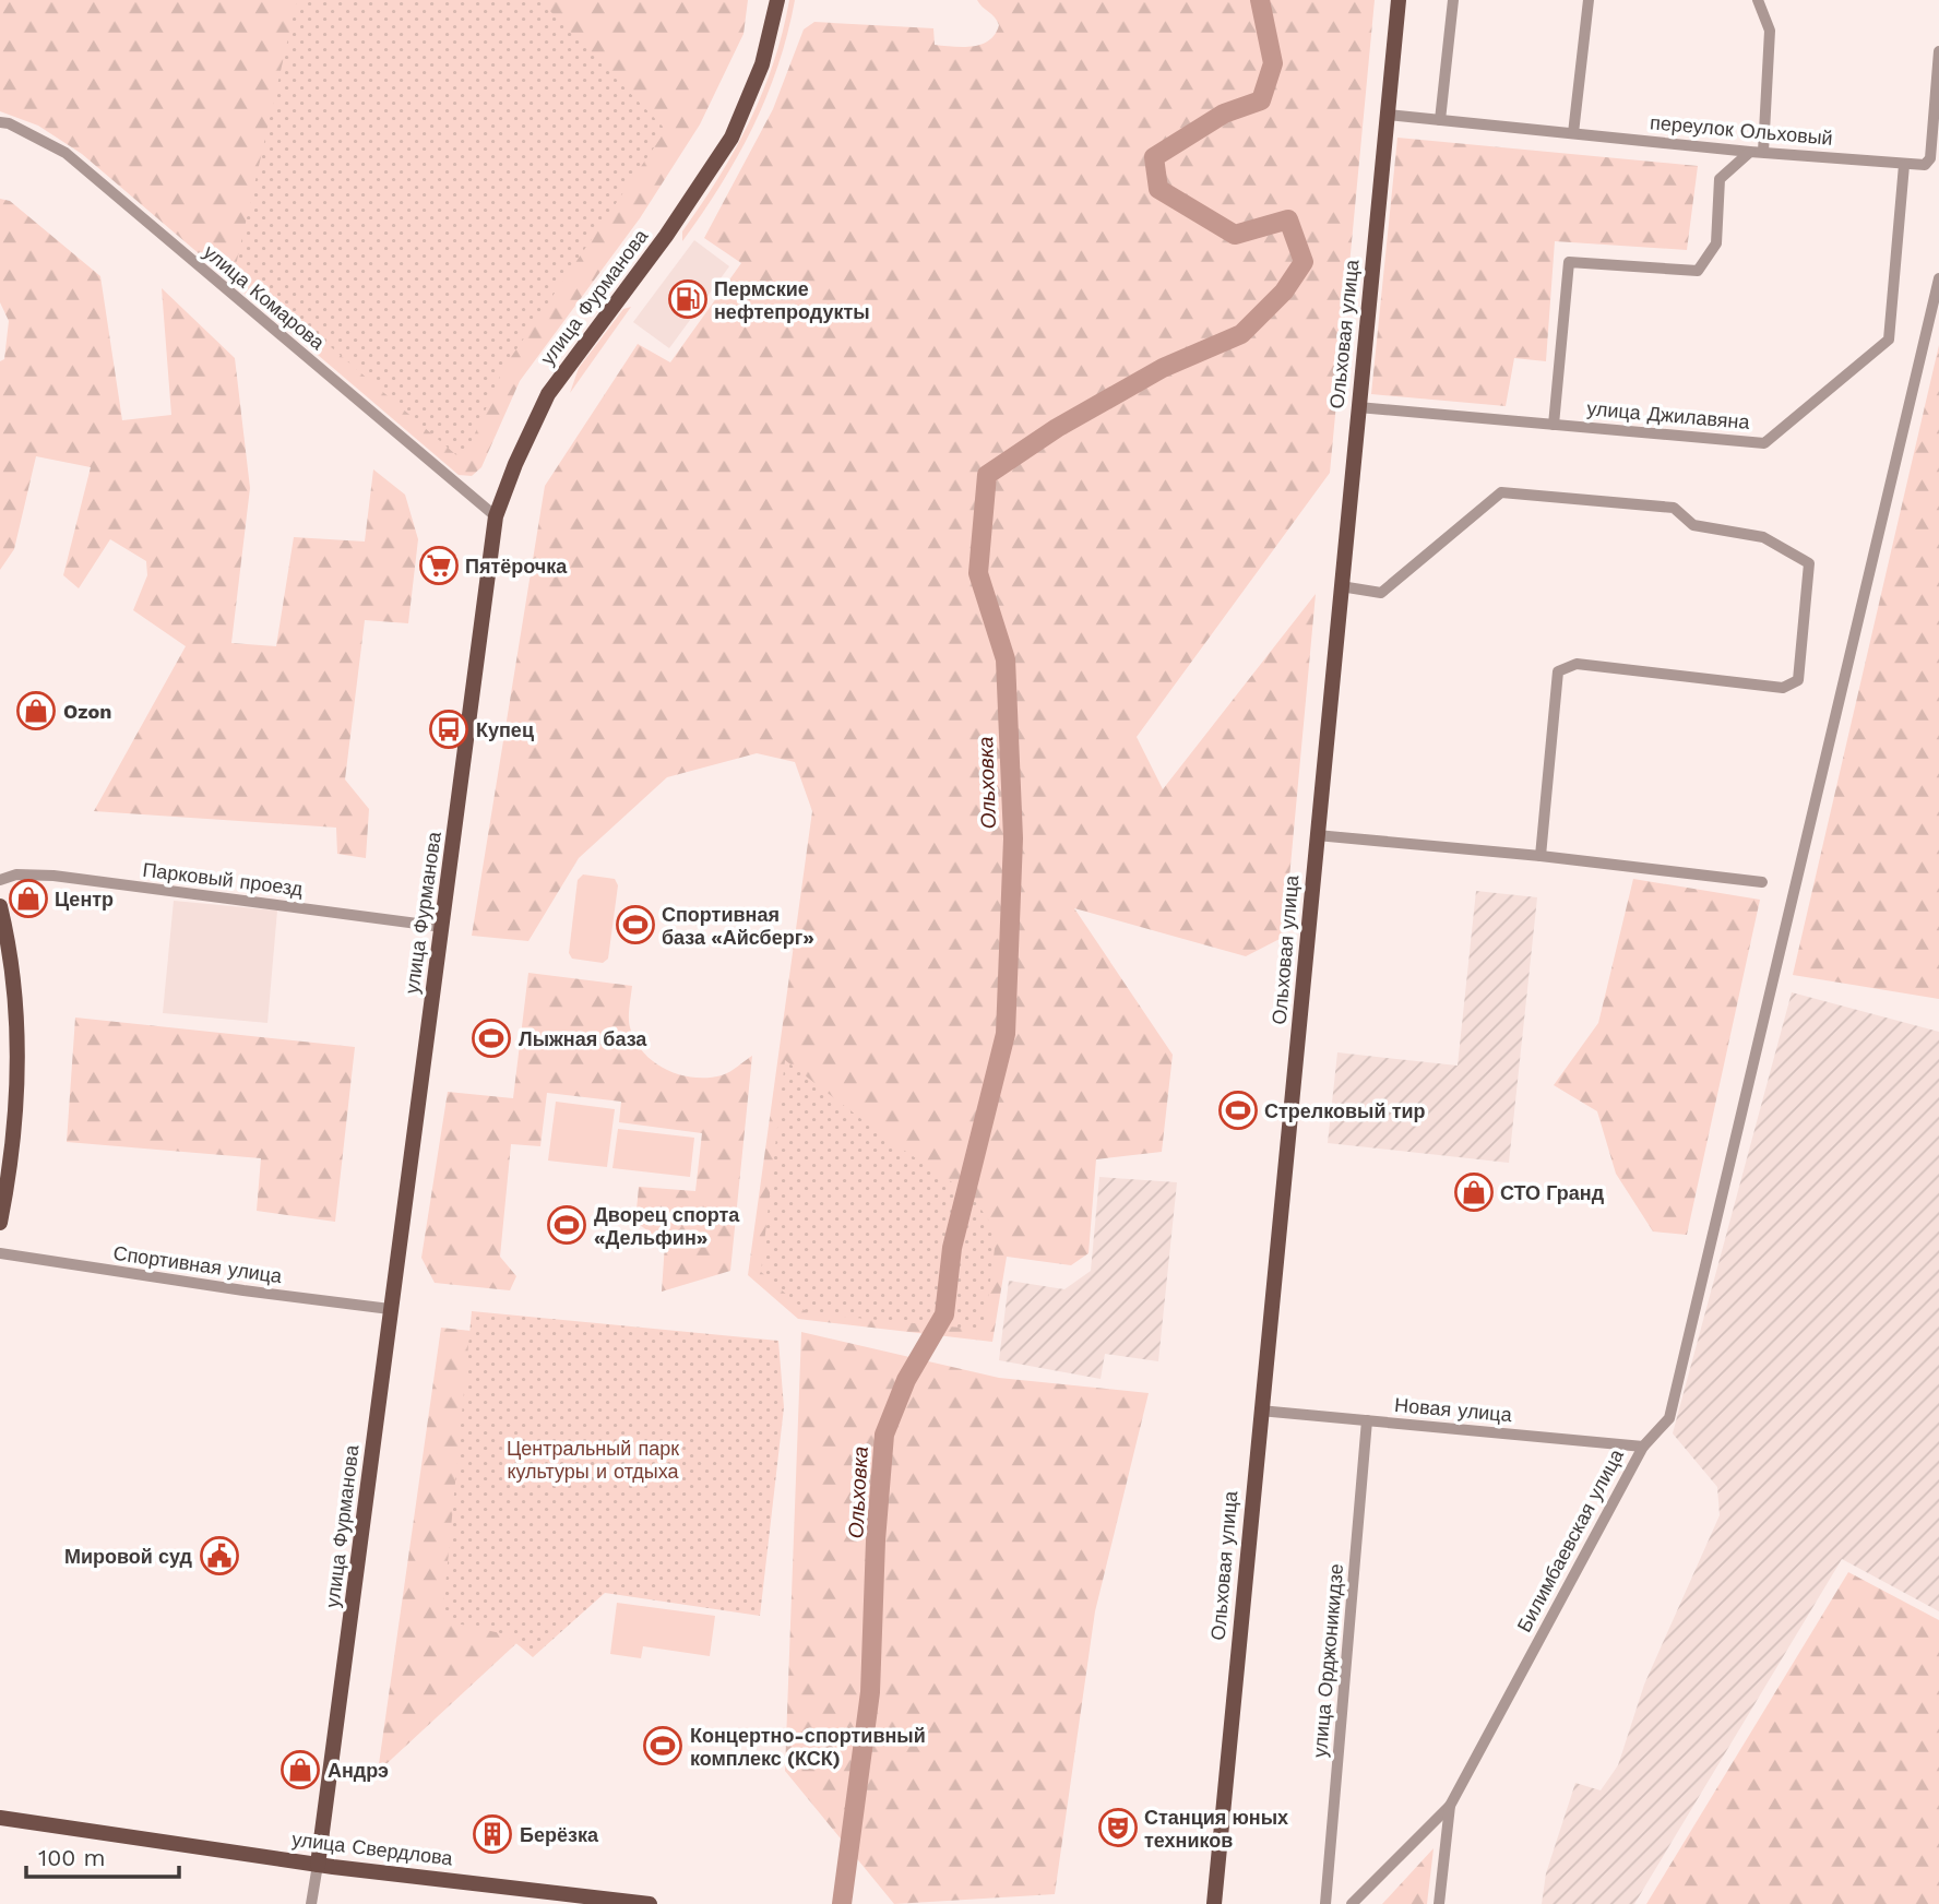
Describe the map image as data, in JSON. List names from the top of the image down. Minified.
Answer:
{"streets":{"main road":["улица Фурманова","Ольховая улица","улица Свердлова"],"street":["переулок Ольховый","улица Комарова","улица Джилавяна","Парковый проезд","Спортивная улица","Новая улица","Билимбаевская улица","улица Орджоникидзе"]},"crossings":[["переулок Ольховый","Ольховая улица"],["переулок Ольховый","улица Джилавяна"],["улица Комарова","улица Фурманова"],["улица Фурманова","Парковый проезд"],["улица Фурманова","Спортивная улица"],["улица Фурманова","улица Свердлова"],["Ольховая улица","улица Джилавяна"],["Ольховая улица","Новая улица"],["Новая улица","Билимбаевская улица"],["Новая улица","улица Орджоникидзе"]],"water":["Ольховка"],"parks":["Центральный парк культуры и отдыха"],"places":{"fuel station":["Пермские нефтепродукты"],"supermarket":["Пятёрочка"],"shop":["Ozon","Центр","СТО Гранд","Андрэ"],"bus stop":["Купец"],"sports":["Спортивная база «Айсберг»","Лыжная база","Стрелковый тир","Дворец спорта «Дельфин»","Концертно-спортивный комплекс (КСК)"],"public building":["Мировой суд"],"theatre":["Станция юных техников"],"building":["Берёзка"]},"scale_bar":"100 m"}
